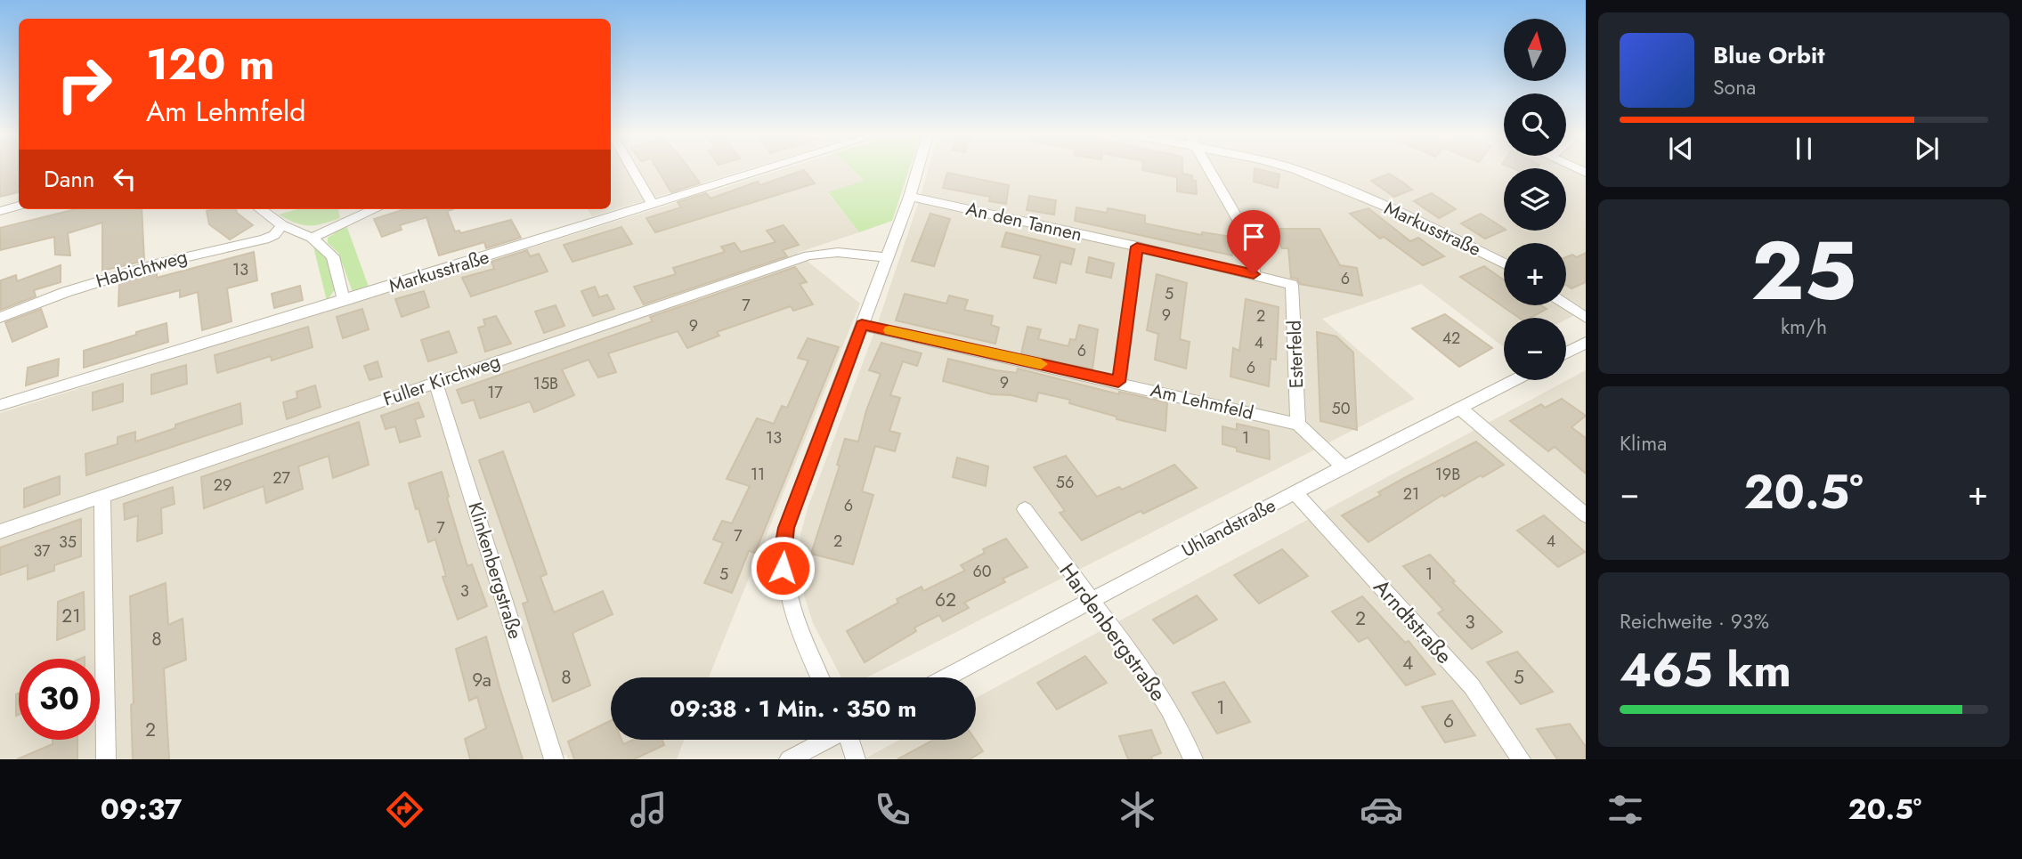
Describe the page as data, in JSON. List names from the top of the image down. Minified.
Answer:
{"streets":{"street":["An den Tannen","Markusstraße","Habichtweg","Esterfeld","Fuller Kirchweg","Am Lehmfeld","Uhlandstraße","Klinkenbergstraße","Arndtstraße","Hardenbergstraße"]},"crossings":[["An den Tannen","Esterfeld"],["Esterfeld","Am Lehmfeld"],["Fuller Kirchweg","Klinkenbergstraße"],["Am Lehmfeld","Uhlandstraße"],["Uhlandstraße","Arndtstraße"],["Uhlandstraße","Hardenbergstraße"]],"house_numbers":["13","6","5","7","9","2","9","42","4","6","6","9","15B","17","50","13","1","11","19B","27","56","29","21","6","7","7","2","4","35","37","60","5","1","3","62","21","2","3","8","4","8","5","9a","1","6","2"],"north":"top","page":{"map_buttons":["+","−"],"turn":["120 m","Am Lehmfeld"],"song":["Blue Orbit","Sona"],"then":"Dann","tile":[["25","km/h"],"Klima",["Reichweite · 93%","465 km"]],"heat":["−","20.5°","+"],"limit":"30","trip":"09:38 · 1 Min. · 350 m","tabs":["09:37","20.5°"]}}
